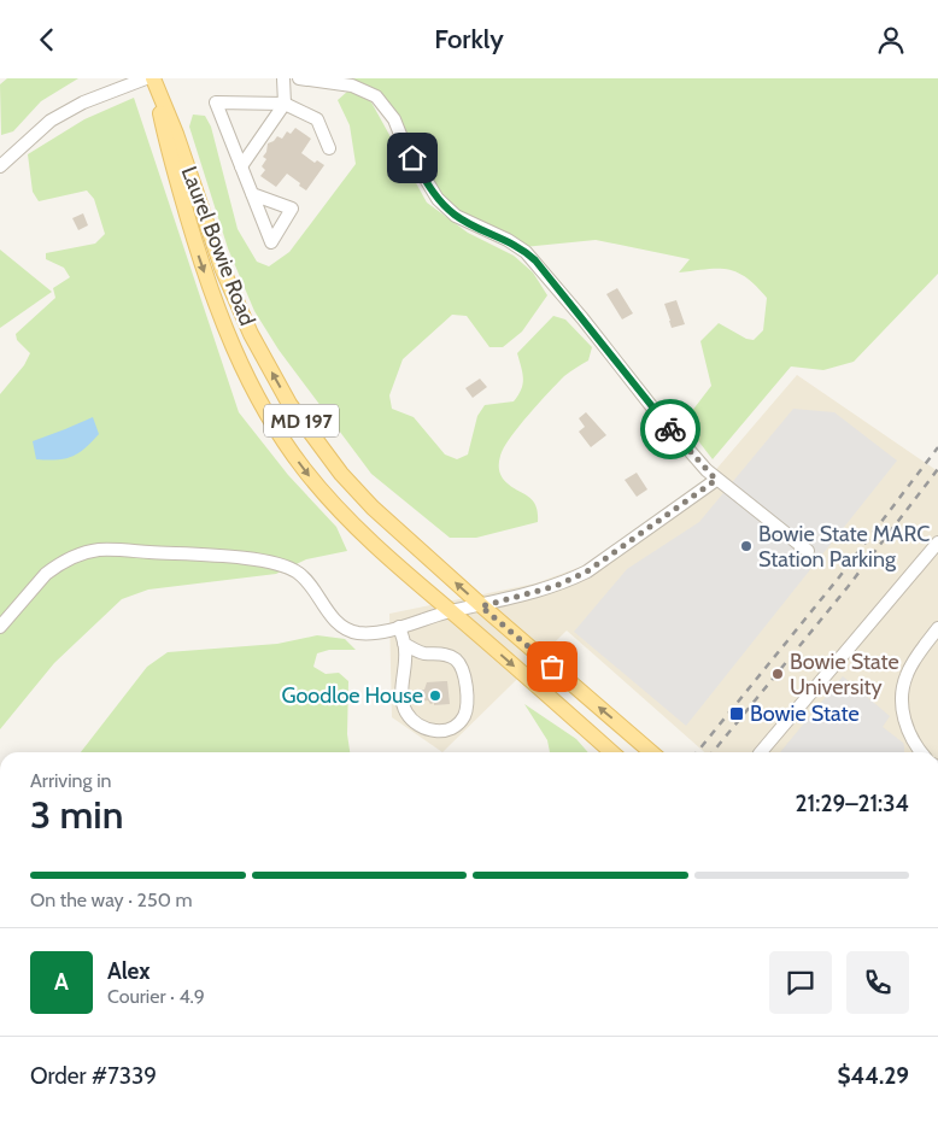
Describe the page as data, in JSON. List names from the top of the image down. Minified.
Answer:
{"streets":{"main road":["Laurel Bowie Road","MD 197"]},"places":{"other":["Bowie State MARC Station Parking","Bowie State University","Goodloe House"],"transit":["Bowie State"]},"page":{"header":"Forkly","heading":["3 min","Arriving in","21:29–21:34"],"panel":["Alex","Courier · 4.9","Order #7339","$44.29"],"bar":"On the way · 250 m","round":"A"}}
